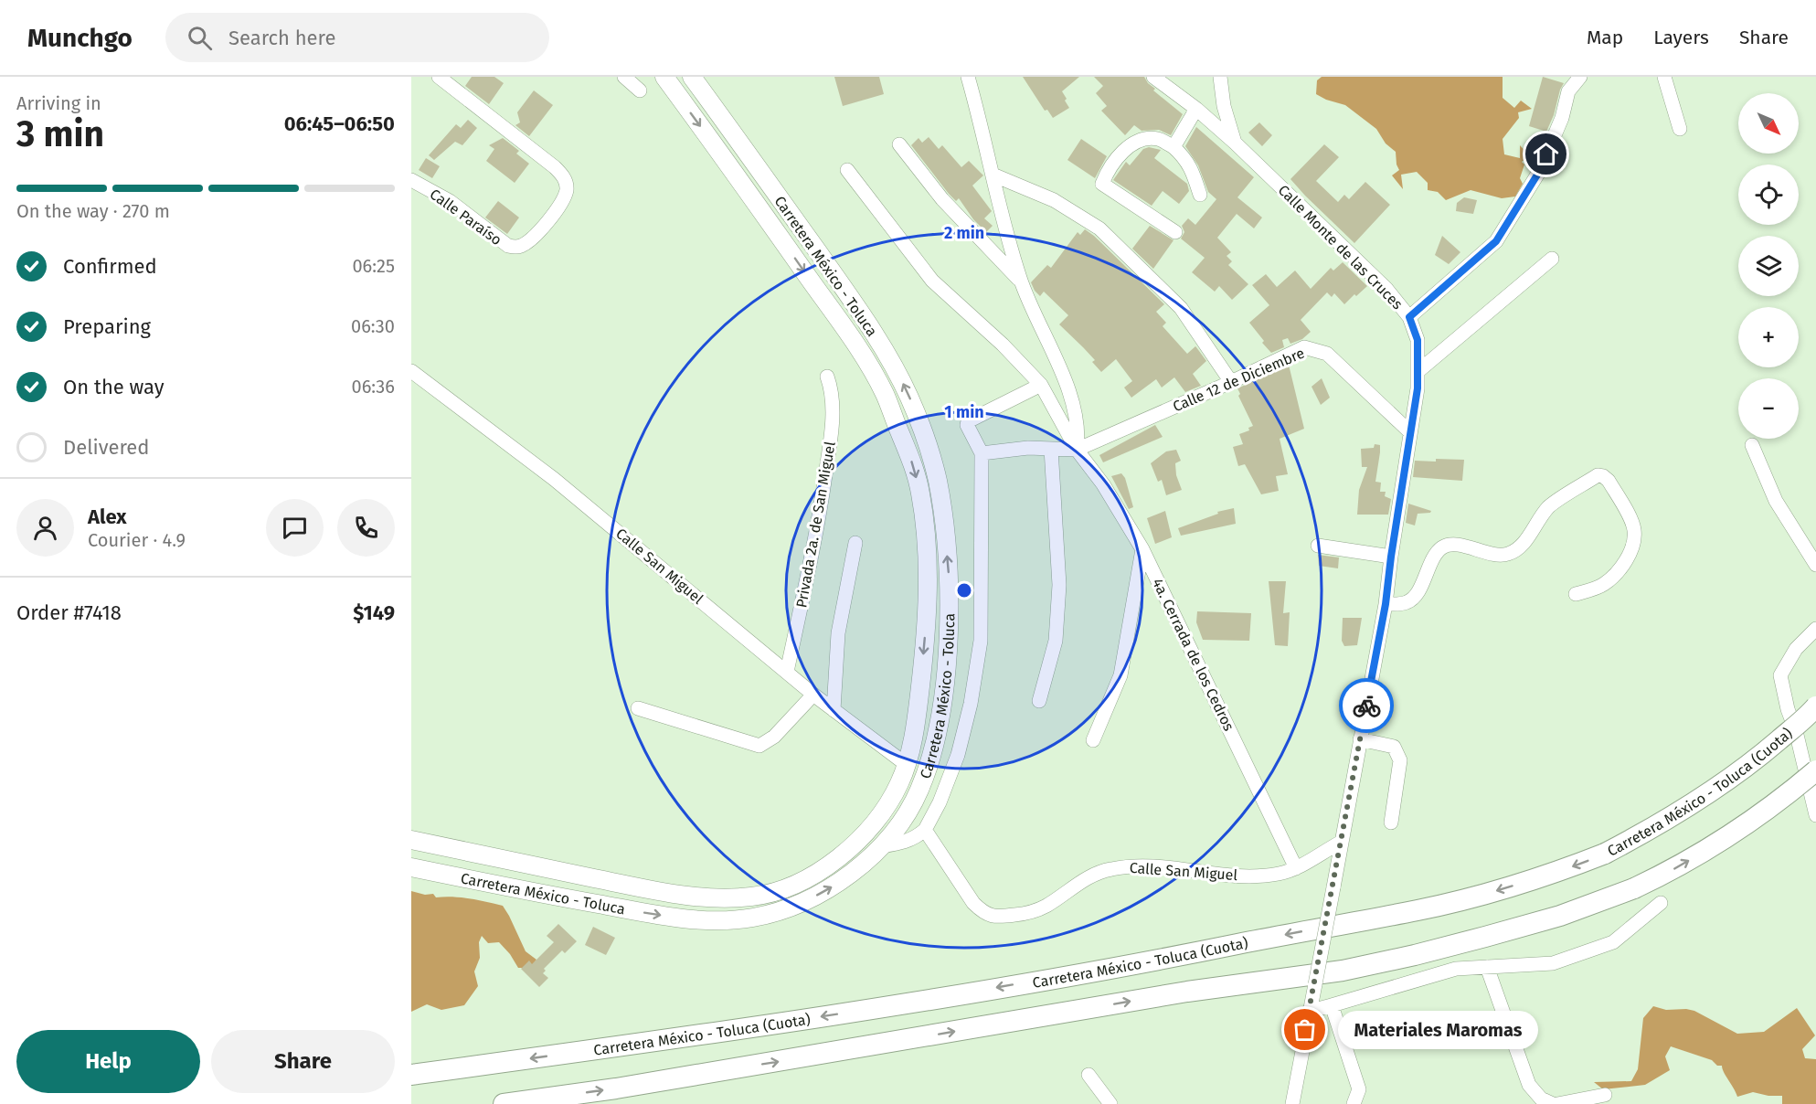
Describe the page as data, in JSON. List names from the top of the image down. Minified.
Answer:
{"streets":{"highway":["Carretera México - Toluca (Cuota)"],"main road":["Carretera México - Toluca"],"street":["Calle Paraíso","Calle Monte de las Cruces","Calle 12 de Diciembre","Privada 2a. de San Miguel","Calle San Miguel","4a. Cerrada de los Cedros"]},"crossings":[["Calle Monte de las Cruces","Calle 12 de Diciembre"],["Calle Monte de las Cruces","Calle San Miguel"],["Carretera México - Toluca","Calle San Miguel"],["Calle 12 de Diciembre","4a. Cerrada de los Cedros"],["Privada 2a. de San Miguel","Calle San Miguel"],["Calle San Miguel","4a. Cerrada de los Cedros"]],"places":["Materiales Maromas"],"north":"bottom right","page":{"header":"Munchgo","search":"Search here","nav":["Map","Layers","Share"],"heading":["3 min","Arriving in","06:45–06:50"],"panel":["Alex","Courier · 4.9","Order #7418","$149"],"map_buttons":["+","−"],"bar":"On the way · 270 m","list":[["Confirmed","06:25"],["Preparing","06:30"],["On the way","06:36"],"Delivered"],"bubble":"Materiales Maromas","buttons":["Help","Share"]},"rings":["2 min","1 min"]}
